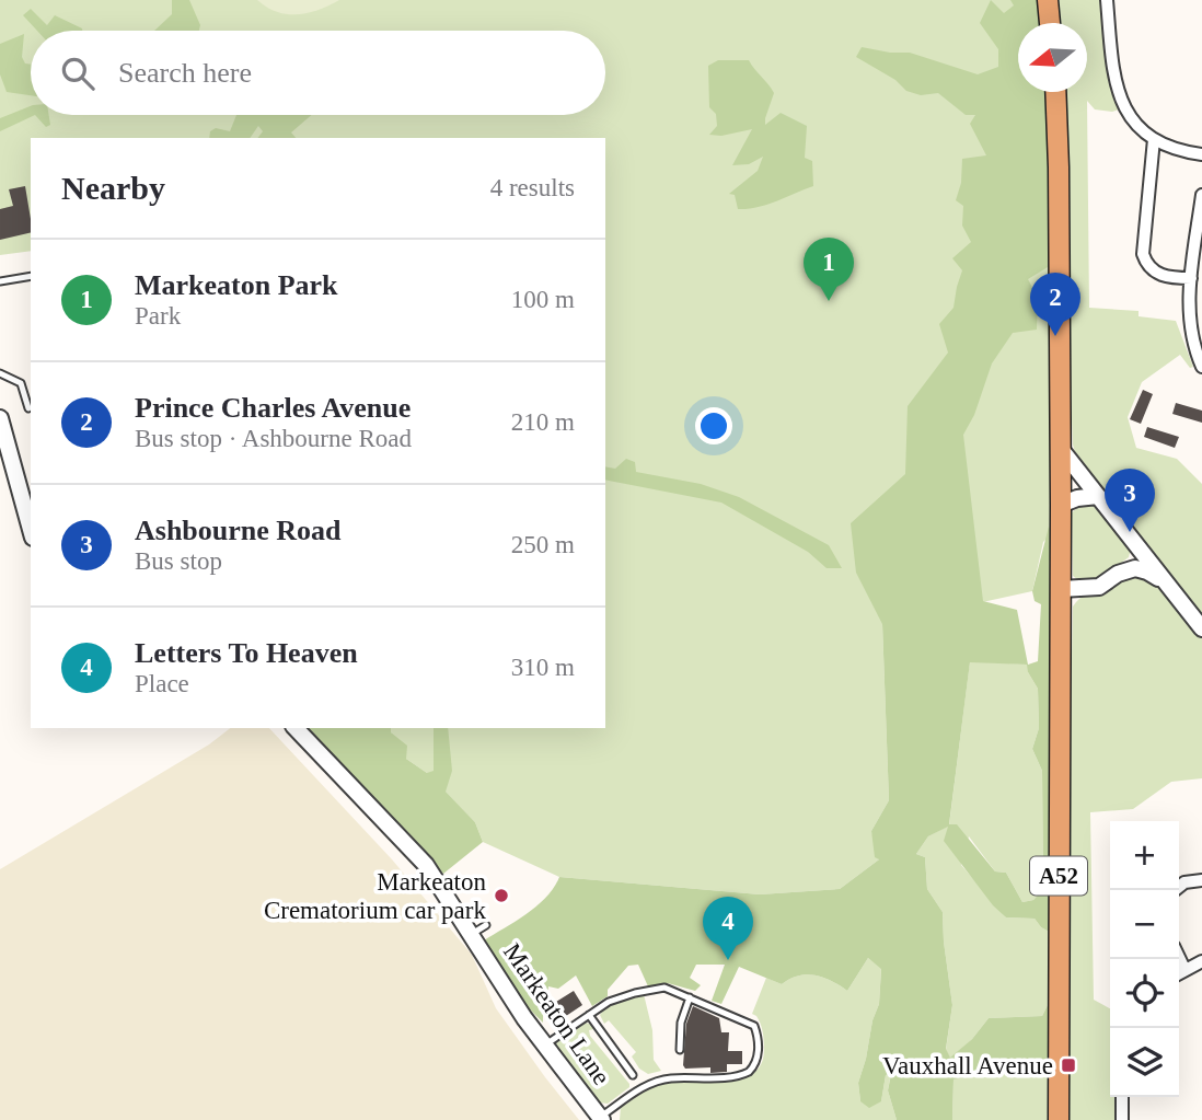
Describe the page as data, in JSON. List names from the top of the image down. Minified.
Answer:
{"streets":{"highway":["A52"],"street":["Markeaton Lane"]},"places":{"other":["Markeaton Crematorium car park"],"transit":["Vauxhall Avenue"]},"north":"left","page":{"search":"Search here","heading":["Nearby","4 results"],"pins":["1","2","3","4"],"list":[{"mark":"1","name":"Markeaton Park","note":"Park","value":"100 m"},{"mark":"2","name":"Prince Charles Avenue","note":"Bus stop · Ashbourne Road","value":"210 m"},{"mark":"3","name":"Ashbourne Road","note":"Bus stop","value":"250 m"},{"mark":"4","name":"Letters To Heaven","note":"Place","value":"310 m"}],"map_buttons":["+","−"]}}
